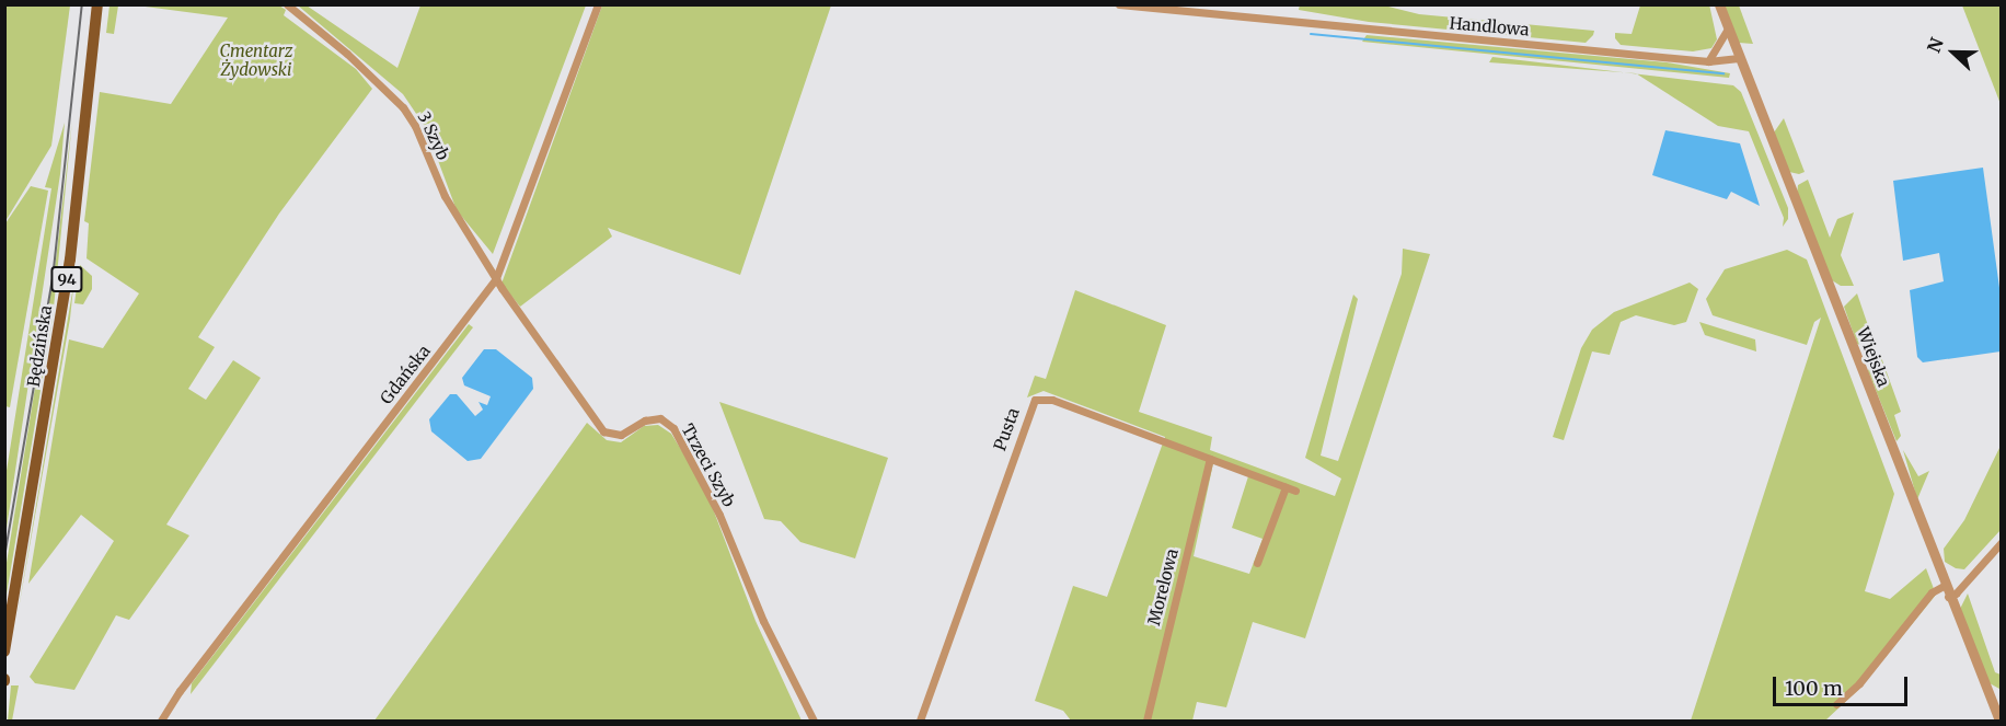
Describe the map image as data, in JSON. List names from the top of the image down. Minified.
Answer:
{"streets":{"main road":["94","Będzińska"],"street":["Handlowa","3 Szyb","Wiejska","Gdańska","Pusta","Trzeci Szyb","Morelowa"]},"crossings":[["Handlowa","Wiejska"],["3 Szyb","Gdańska"],["3 Szyb","Trzeci Szyb"],["Gdańska","Trzeci Szyb"],["Pusta","Morelowa"]],"parks":["Cmentarz Żydowski"],"scale_bar":"100 m","north":"left"}
